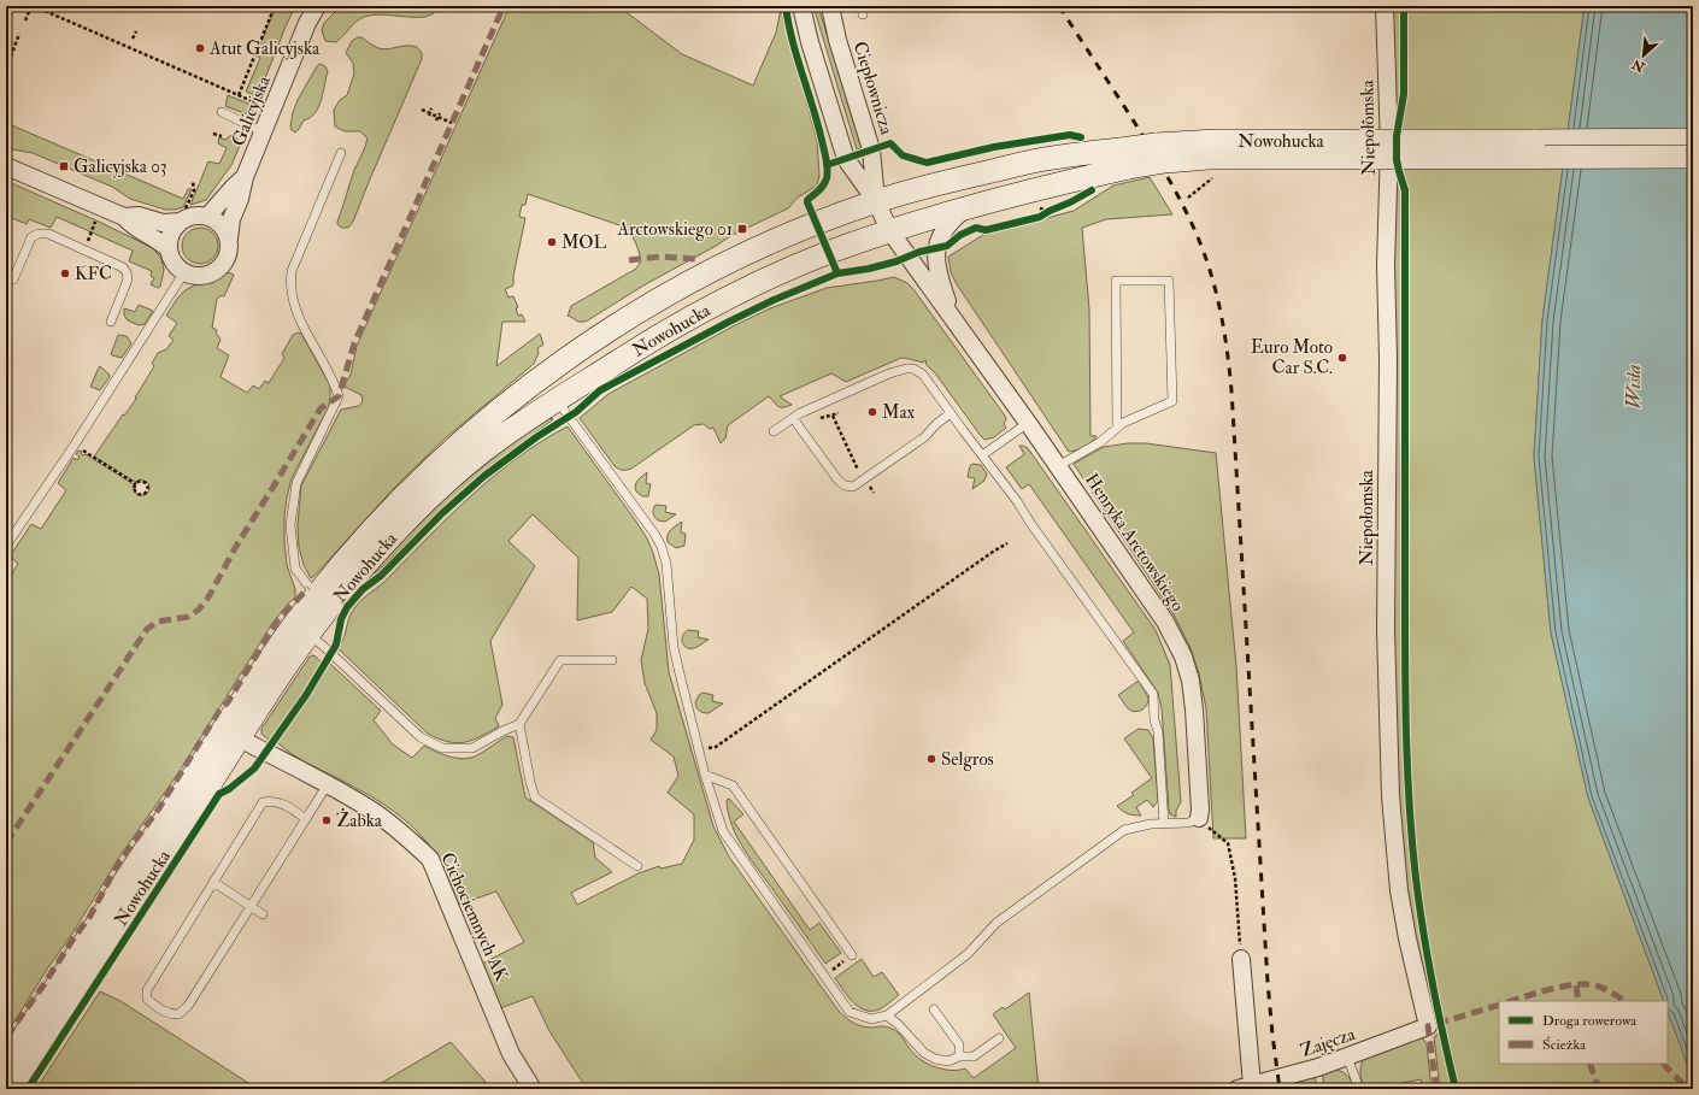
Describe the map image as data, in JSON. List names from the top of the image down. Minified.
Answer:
{"streets":{"main road":["Nowohucka"],"street":["Ciepłownicza","Galicyjska","Niepołomska","Henryka Arctowskiego","Cichociemnych AK","Zajęcza"]},"crossings":[["Ciepłownicza","Nowohucka"],["Niepołomska","Zajęcza"],["Nowohucka","Henryka Arctowskiego"],["Nowohucka","Cichociemnych AK"]],"water":["Wisła"],"places":{"other":["Atut Galicyjska","MOL","KFC","Euro Moto Car S.C.","Max","Selgros","Żabka"],"transit":["Galicyjska 03","Arctowskiego 01"]},"legend":["Droga rowerowa","Ścieżka"],"north":"bottom left"}
